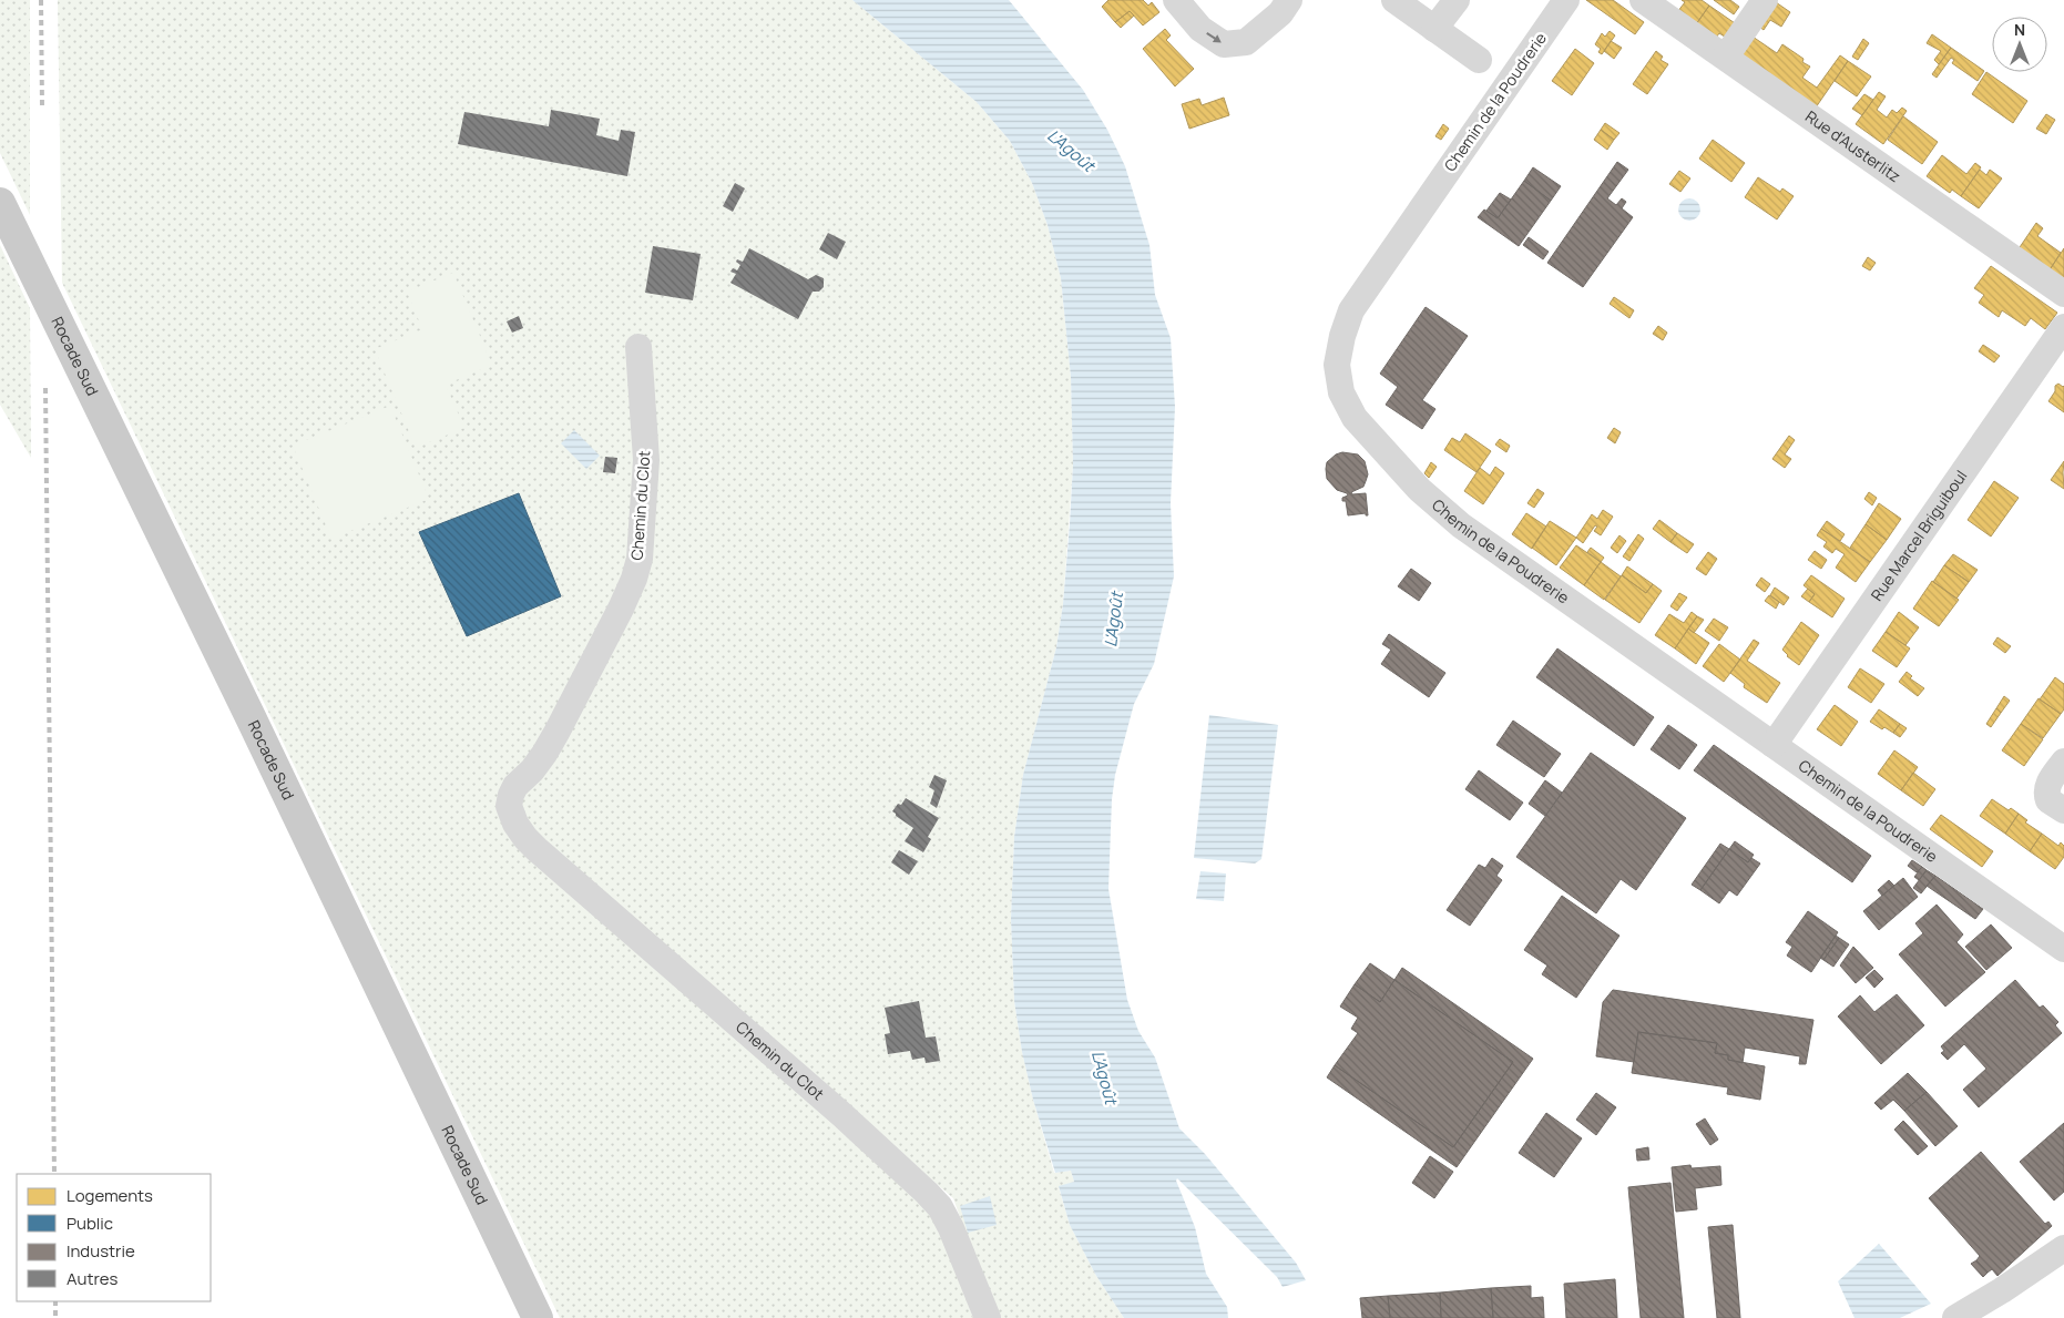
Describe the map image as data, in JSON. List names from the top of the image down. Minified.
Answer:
{"streets":{"main road":["Rocade Sud"],"street":["Chemin de la Poudrerie","Rue d'Austerlitz","Chemin du Clot","Rue Marcel Briguiboul"]},"crossings":[["Chemin de la Poudrerie","Rue Marcel Briguiboul"]],"water":["L'Agoût"],"legend":["Logements","Public","Industrie","Autres"],"north":"top"}
